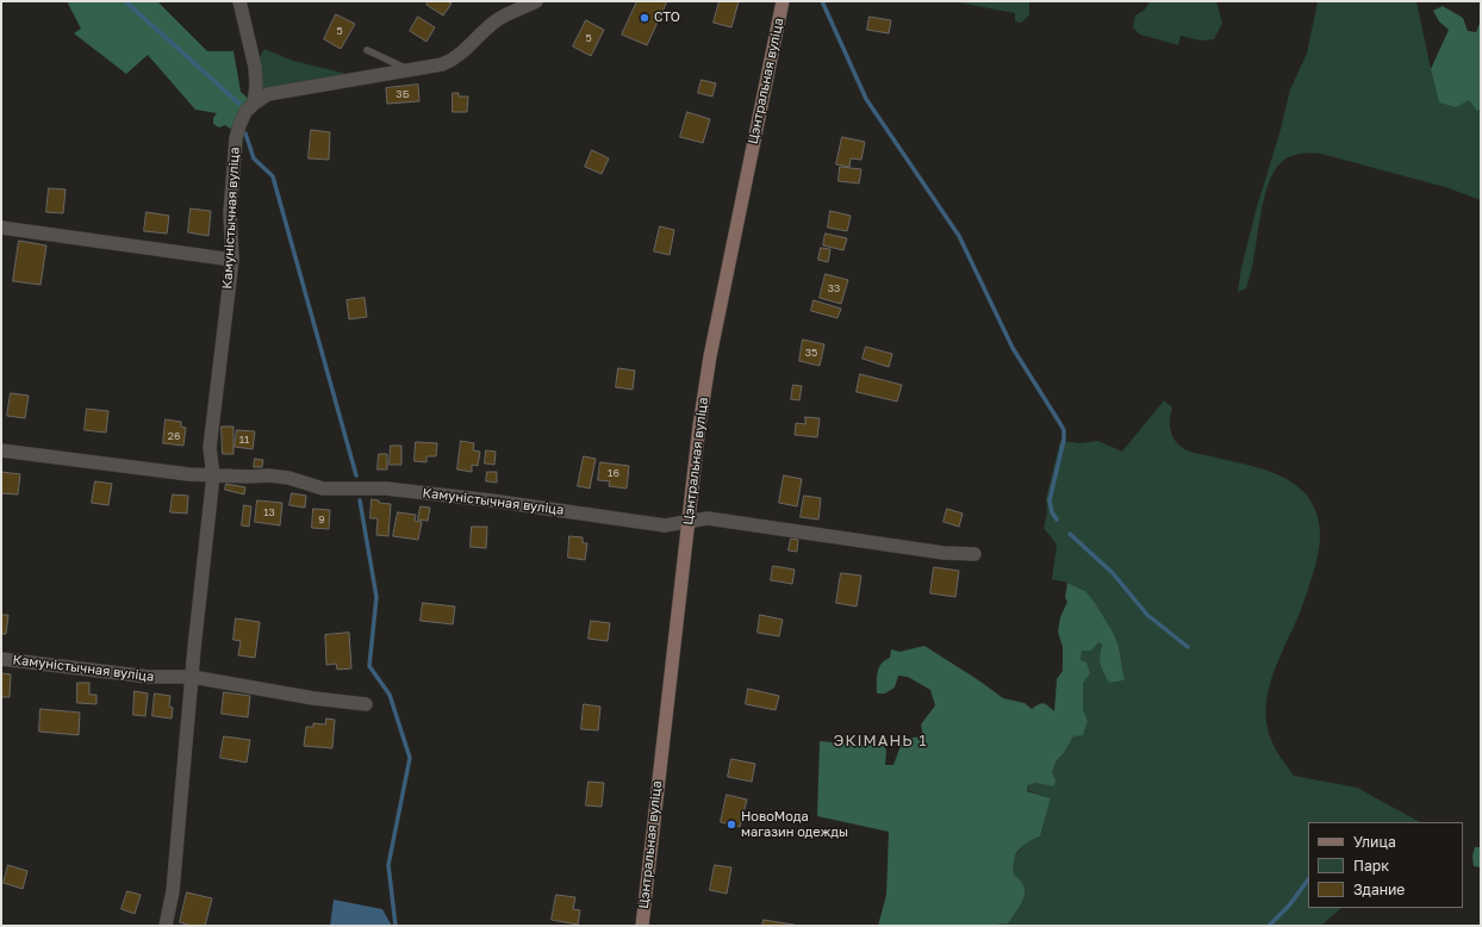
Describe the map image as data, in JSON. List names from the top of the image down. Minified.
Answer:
{"streets":{"main road":["Цэнтральная вуліца"],"street":["Камуністычная вуліца"]},"crossings":[["Цэнтральная вуліца","Камуністычная вуліца"]],"districts":["ЭКІМАНЬ 1"],"places":["СТО","НовоМода магазин одежды"],"house_numbers":["5","5","3Б","33","35","26","11","16","13","9"],"legend":["Улица","Парк","Здание"]}
